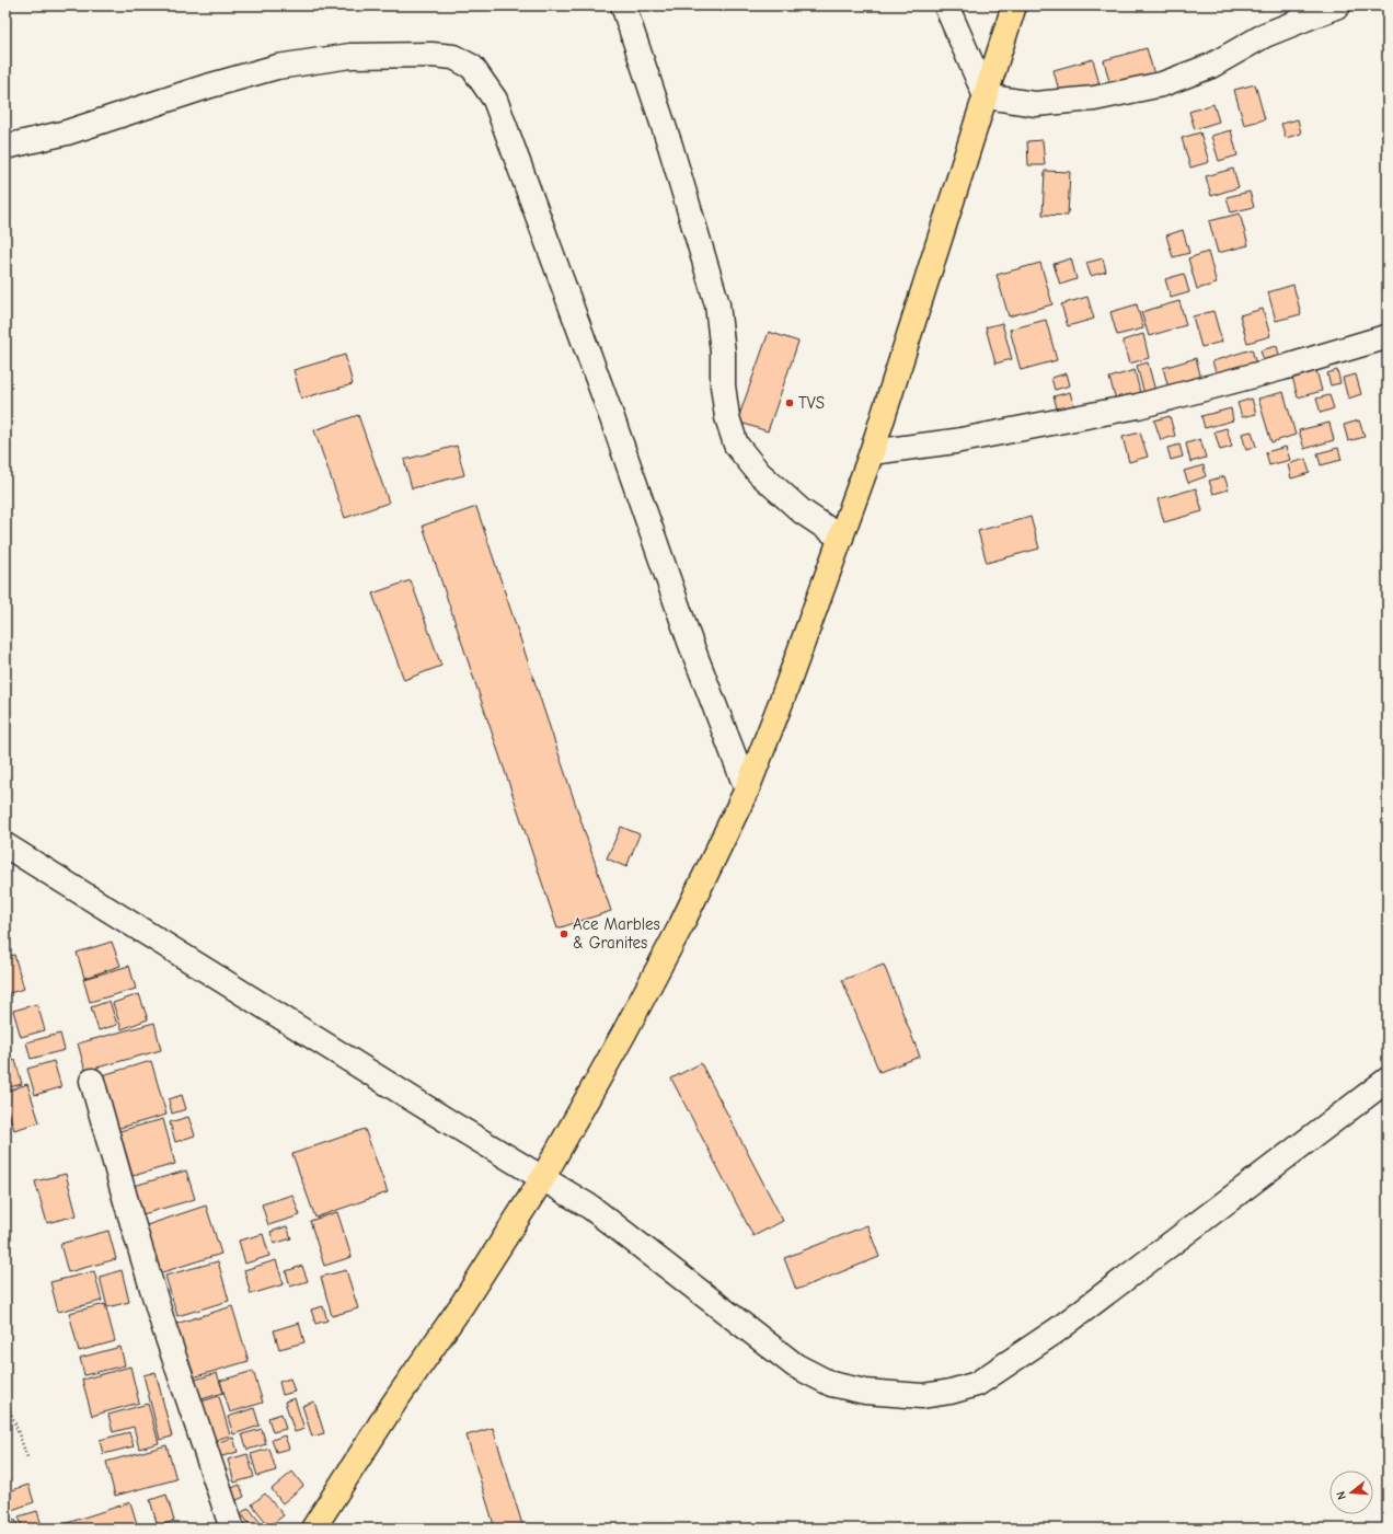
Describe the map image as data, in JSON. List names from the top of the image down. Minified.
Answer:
{"places":["TVS","Ace Marbles & Granites"],"north":"left"}
